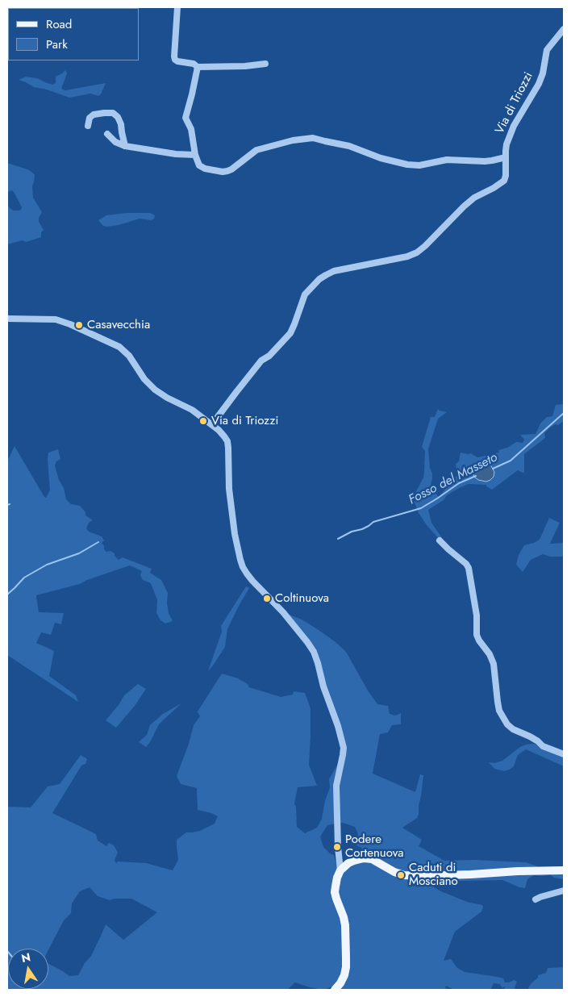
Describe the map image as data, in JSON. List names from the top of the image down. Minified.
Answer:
{"streets":{"street":["Via di Triozzi"]},"water":["Fosso del Masseto"],"places":["Casavecchia","Via di Triozzi","Coltinuova","Podere Cortenuova","Caduti di Mosciano"],"legend":["Road","Park"],"north":"top"}
